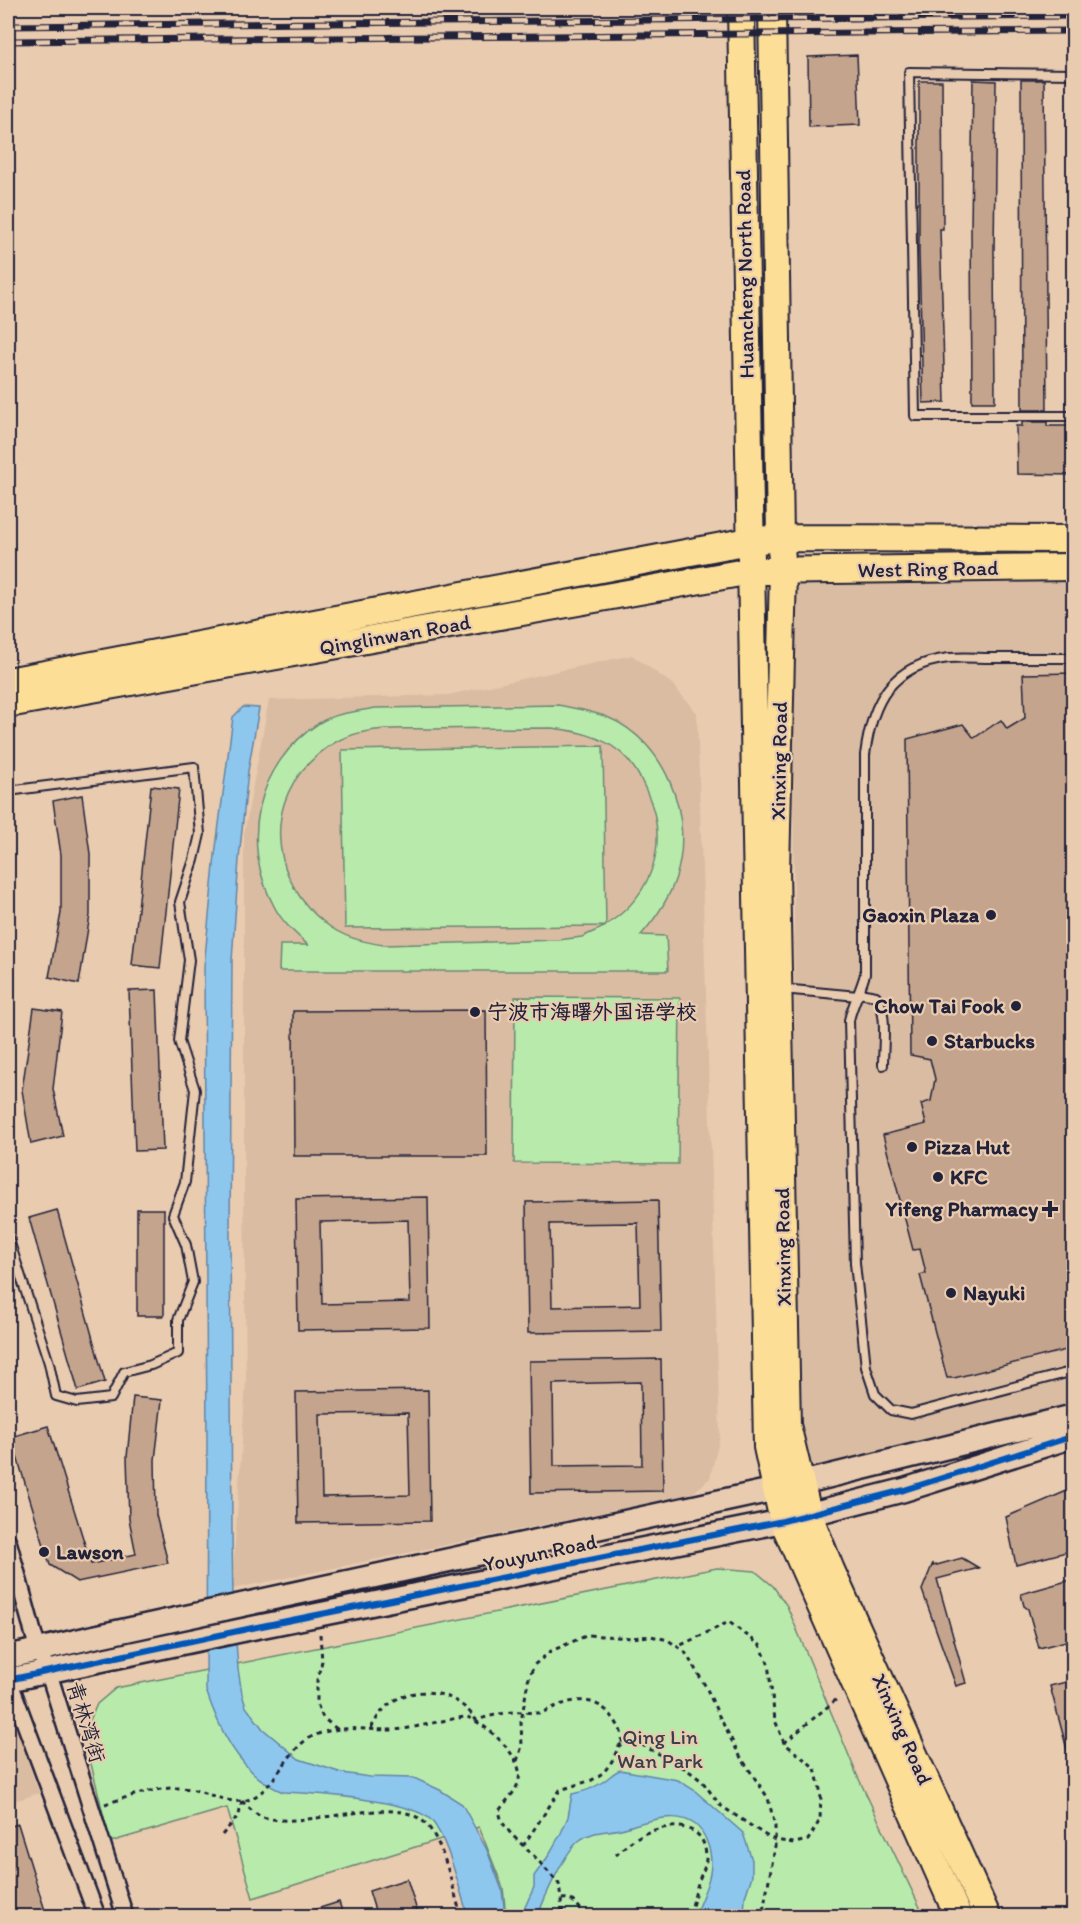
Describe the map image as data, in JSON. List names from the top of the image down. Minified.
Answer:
{"streets":{"main road":["Huancheng North Road","West Ring Road","Qinglinwan Road","Xinxing Road"],"street":["Youyun Road","青林湾街"]},"crossings":[["Huancheng North Road","Qinglinwan Road"],["Huancheng North Road","Xinxing Road"],["West Ring Road","Qinglinwan Road"],["West Ring Road","Xinxing Road"],["Qinglinwan Road","Xinxing Road"],["Xinxing Road","Youyun Road"],["Youyun Road","青林湾街"]],"parks":["Qing Lin Wan Park"],"places":{"other":["Gaoxin Plaza","Chow Tai Fook","宁波市海曙外国语学校","Starbucks","Pizza Hut","KFC","Nayuki","Lawson"],"health":["Yifeng Pharmacy"]}}
